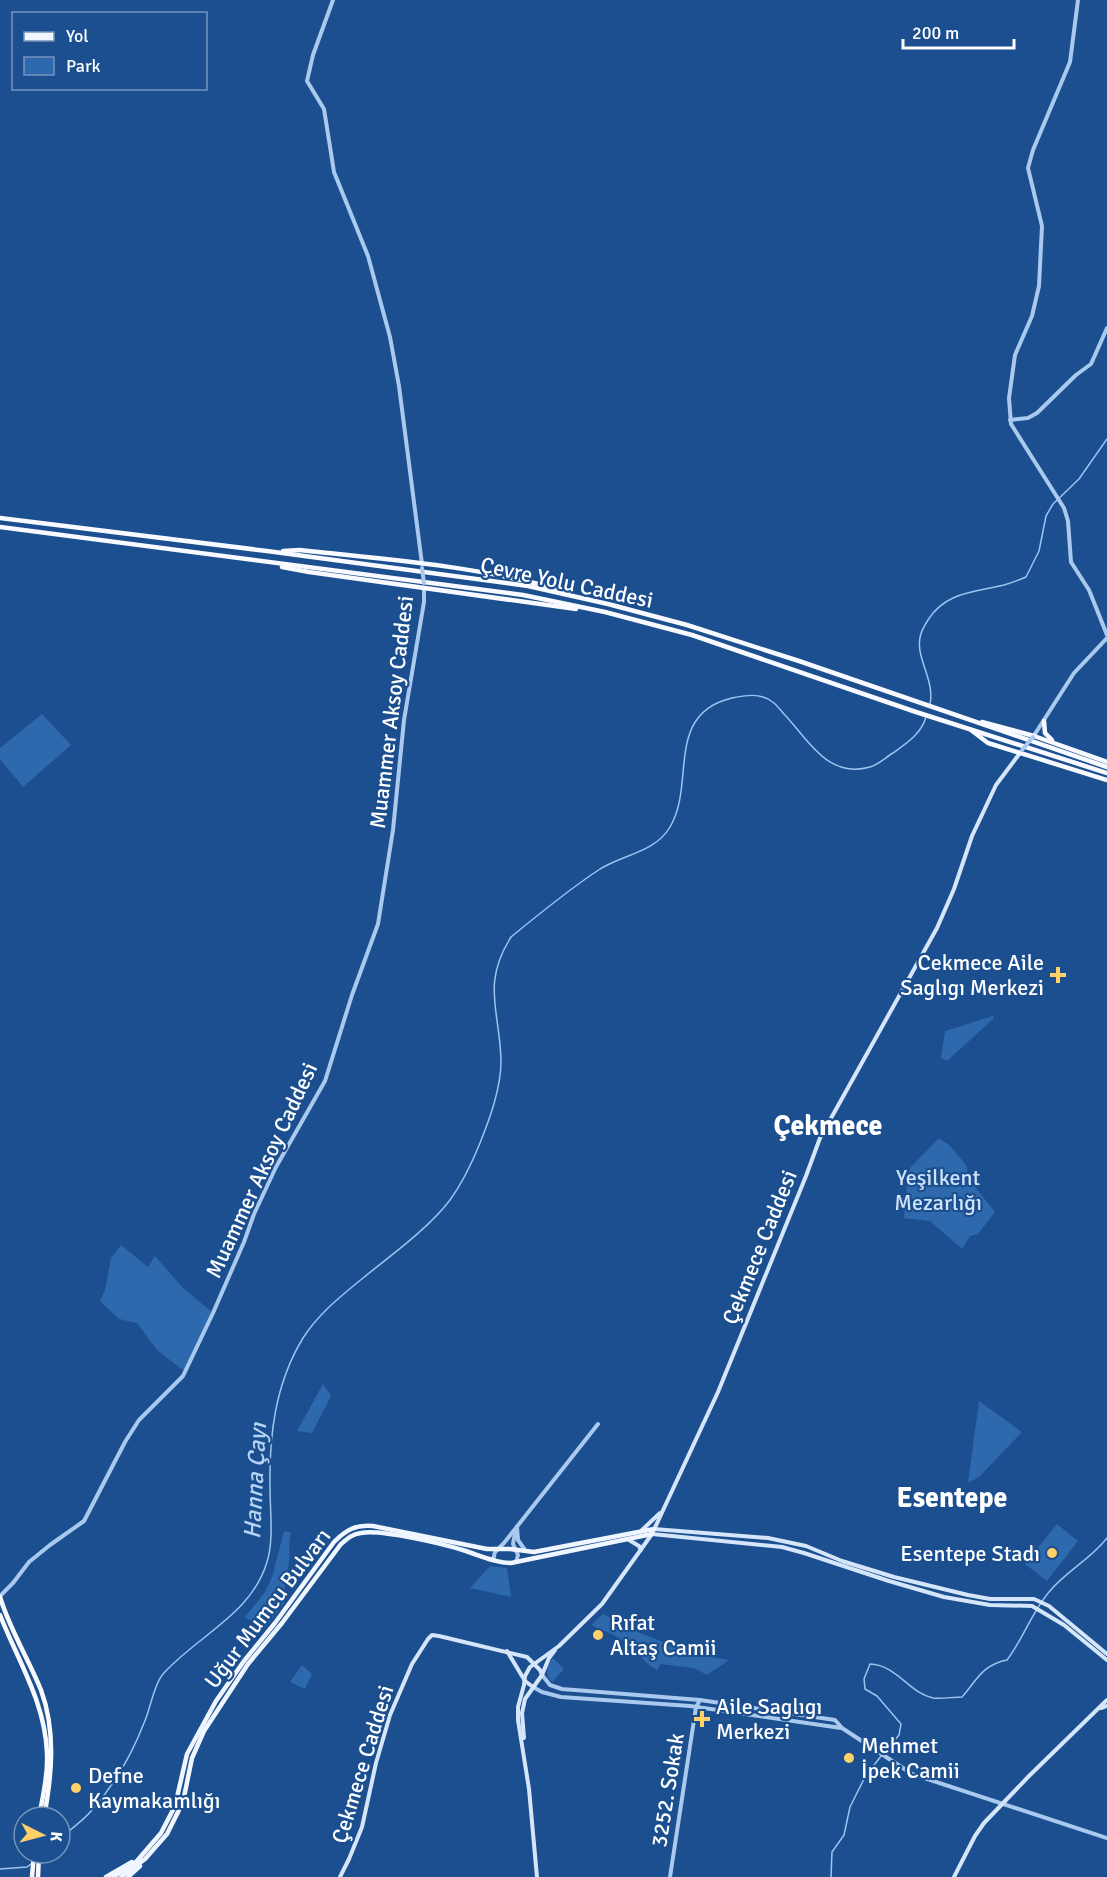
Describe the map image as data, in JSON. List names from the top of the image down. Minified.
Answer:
{"streets":{"highway":["Çevre Yolu Caddesi"],"main road":["Çekmece Caddesi","Uğur Mumcu Bulvarı"],"street":["Muammer Aksoy Caddesi","3252. Sokak"]},"crossings":[["Çekmece Caddesi","Uğur Mumcu Bulvarı"]],"districts":["Çekmece","Esentepe"],"water":["Hanna Çayı"],"parks":["Yeşilkent Mezarlığı"],"places":{"health":["Cekmece Aile Saglıgı Merkezi","Aile Saglıgı Merkezi"],"other":["Esentepe Stadı","Rıfat Altaş Camii","Mehmet İpek Camii","Defne Kaymakamlığı"]},"legend":["Yol","Park"],"scale_bar":"200 m","north":"right"}
